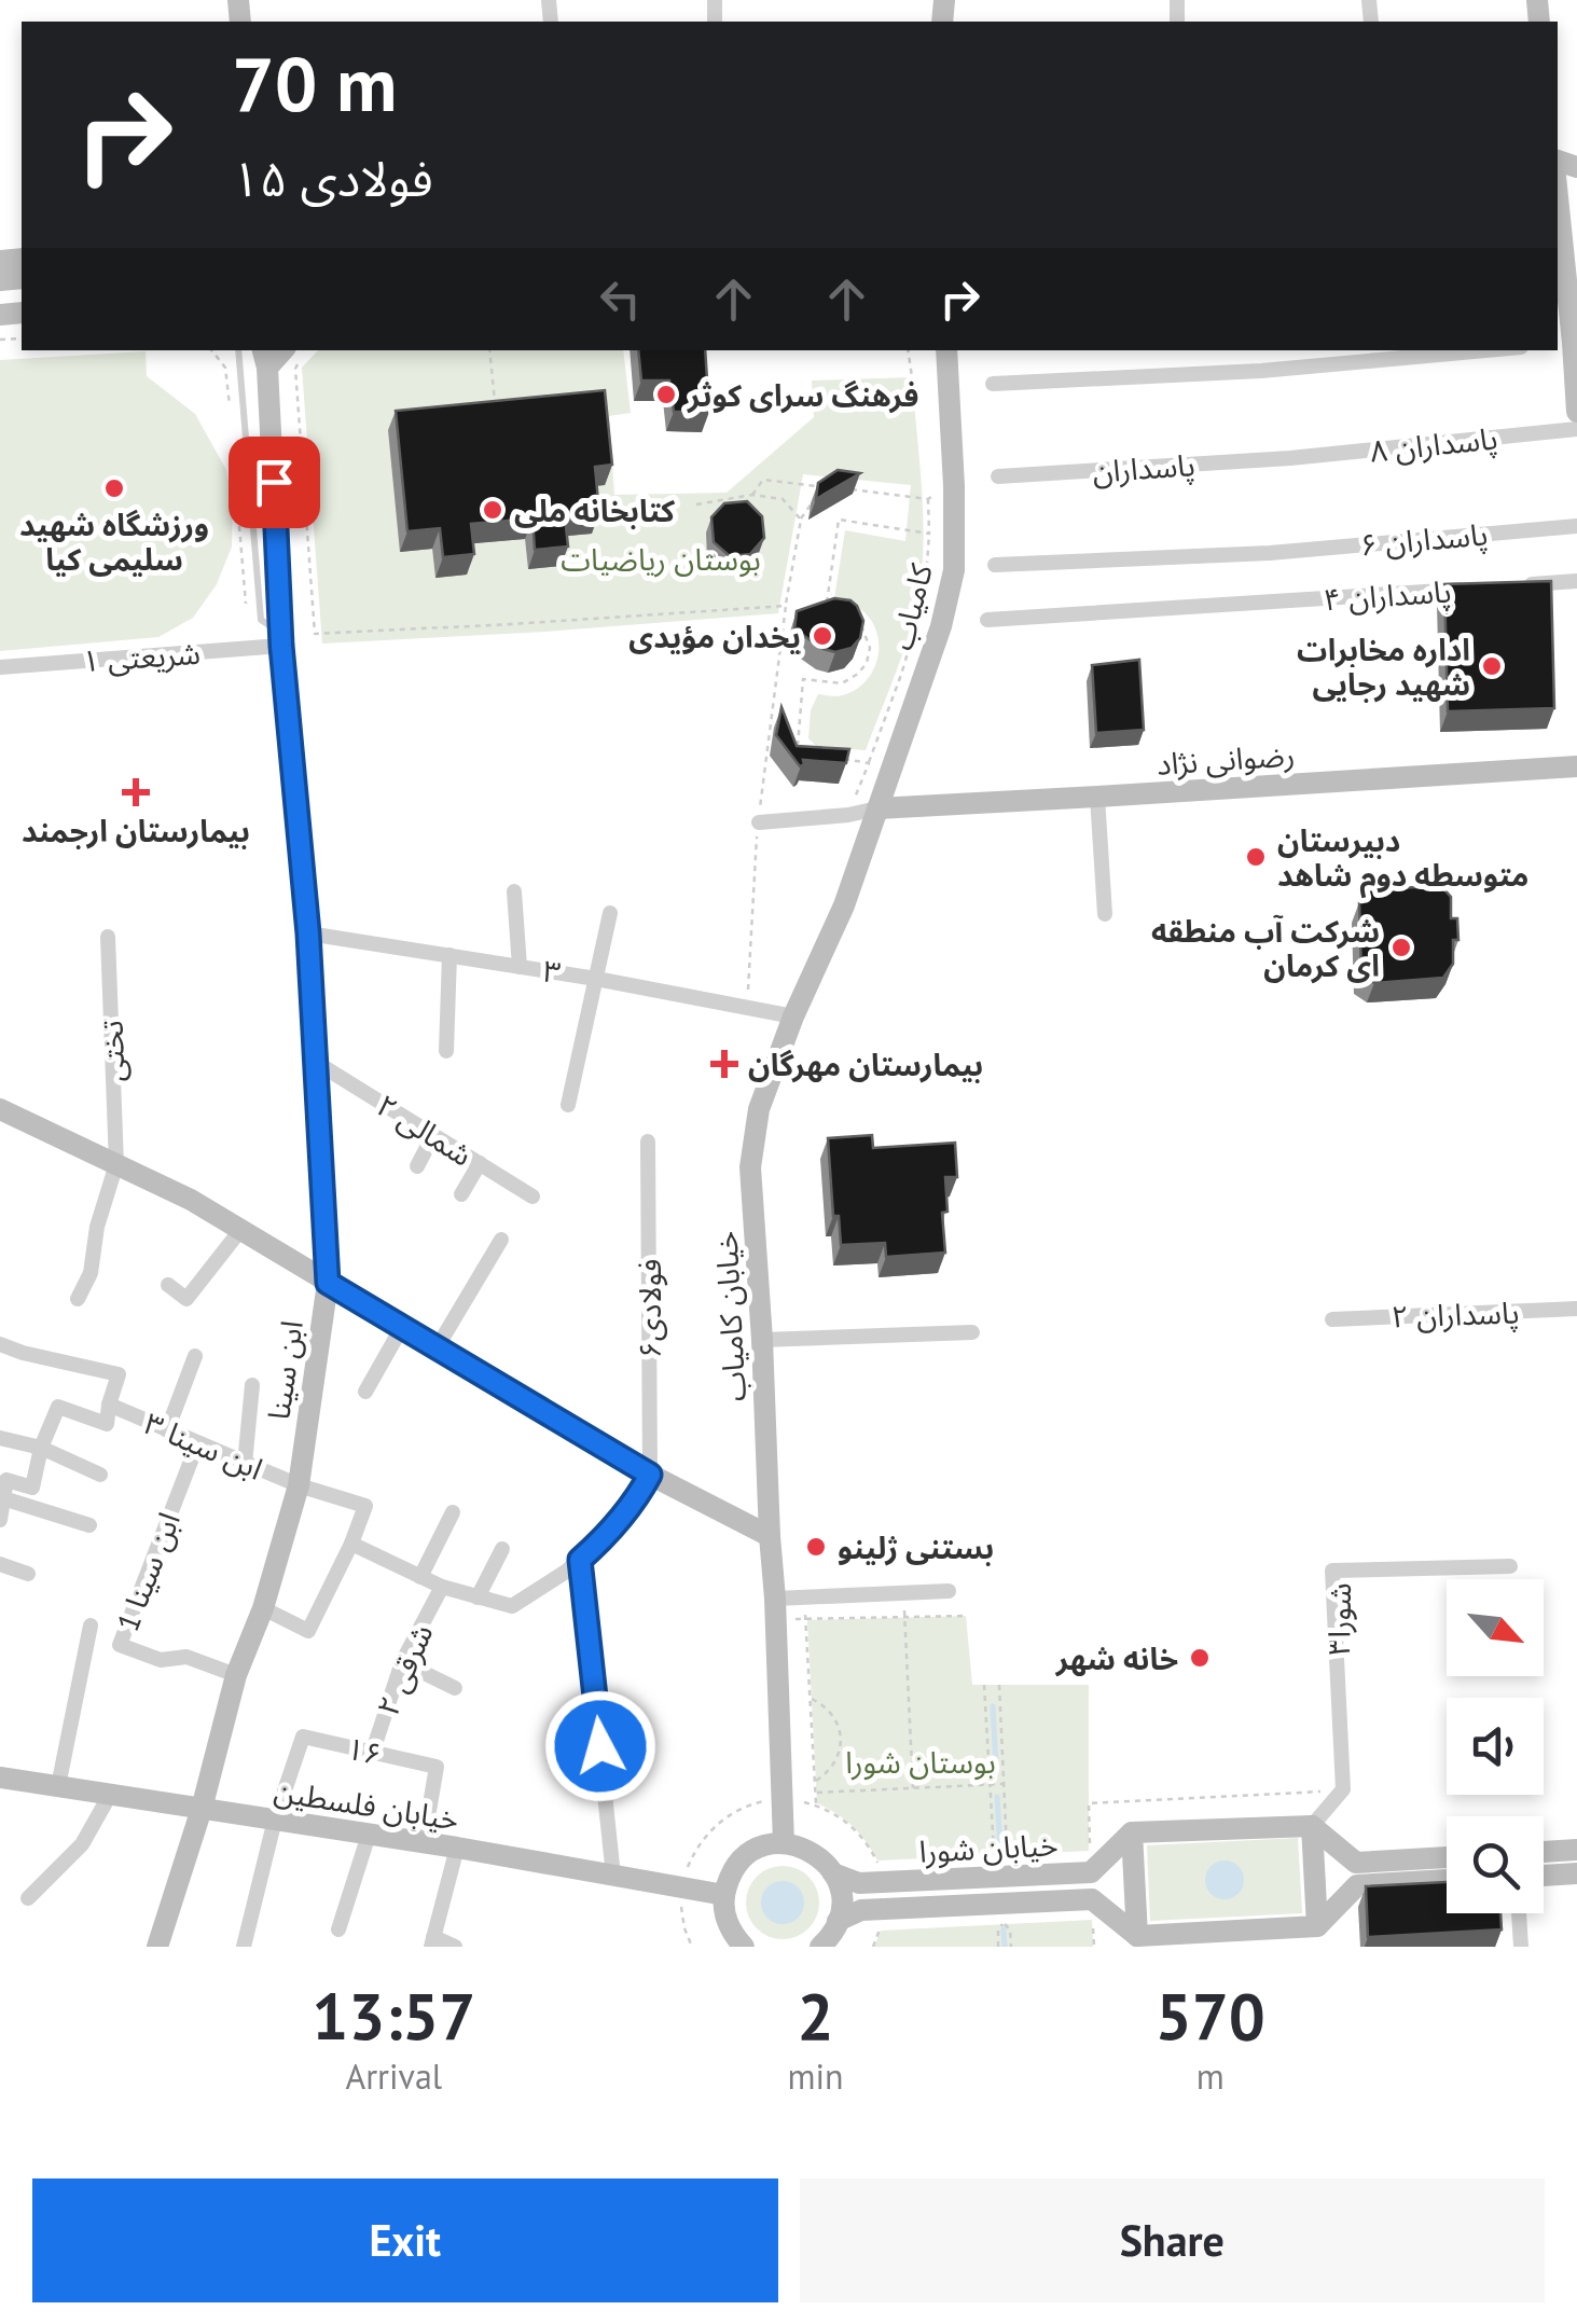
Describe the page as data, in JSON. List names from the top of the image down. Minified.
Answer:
{"streets":{"main road":["کامیاب","رضوانی نژاد","خیابان کامیاب","ابن سینا","خیابان فلسطین","خیابان شورا"],"street":["پاسداران ۸","پاسداران","پاسداران ۶","پاسداران ۴","شریعتی ۱","۳","تختی","۲ شمالی","فولادی۶","پاسداران ۲","ابن سینا ۳","ابن سینا 1","شورا۳","۲ شرقی","۱۶"]},"crossings":[["پاسداران ۸","پاسداران"],["کامیاب","رضوانی نژاد"],["کامیاب","خیابان کامیاب"],["شریعتی ۱","ابن سینا"],["رضوانی نژاد","خیابان کامیاب"],["۳","خیابان کامیاب"],["۳","ابن سینا"],["۲ شمالی","ابن سینا"],["ابن سینا","ابن سینا ۳"],["ابن سینا","ابن سینا 1"],["ابن سینا","خیابان فلسطین"],["ابن سینا ۳","ابن سینا 1"],["۲ شرقی","۱۶"],["۱۶","خیابان فلسطین"]],"parks":["بوستان ریاضیات","بوستان شورا"],"places":{"other":["فرهنگ سرای کوثر","ورزشگاه شهید سلیمی کیا","کتابخانه ملی","یخدان مؤیدی","اداره مخابرات شهید رجایی","دبیرستان متوسطه دوم شاهد","شرکت آب منطقه ای کرمان","بستنی ژلینو","خانه شهر"],"health":["بیمارستان ارجمند","بیمارستان مهرگان"]},"north":"bottom right","page":{"turn":["70 m","فولادی ۱۵"],"eta":["13:57","Arrival","2","min","570","m"],"buttons":["Exit","Share"]}}
